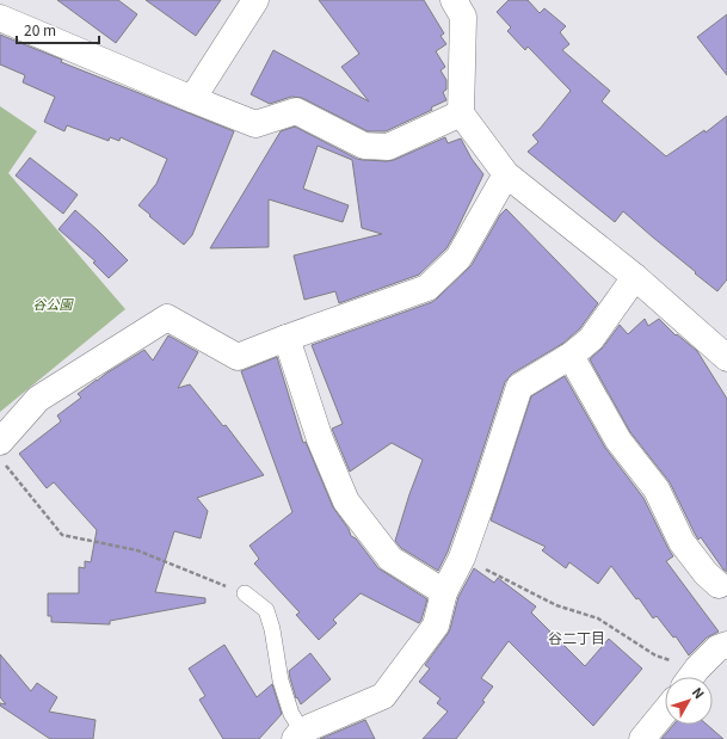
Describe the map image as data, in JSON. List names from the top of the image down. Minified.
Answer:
{"districts":["谷二丁目"],"parks":["谷公園"],"scale_bar":"20 m","north":"top right"}
